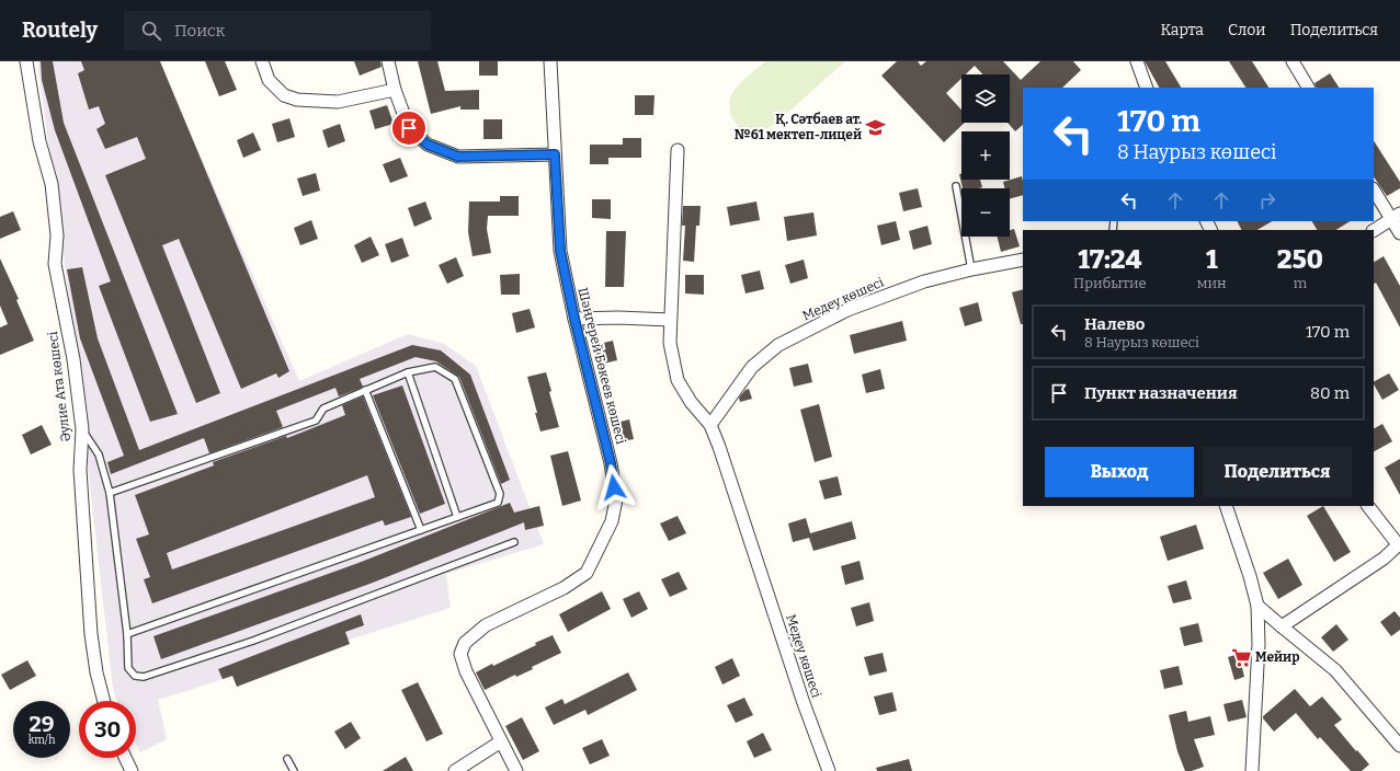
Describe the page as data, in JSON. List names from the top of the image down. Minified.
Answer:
{"streets":{"street":["Медеу көшесі","Шәңгерей Бөкеев көшесі","Әулие Ата көшесі"]},"places":{"school or university":["Қ. Сәтбаев ат. №61 мектеп-лицей"],"supermarket":["Мейир"]},"page":{"header":"Routely","search":"Поиск","nav":["Карта","Слои","Поделиться"],"map_buttons":["+","−"],"turn":["170 m","8 Наурыз көшесі"],"eta":["17:24","Прибытие","1","мин","250","m"],"list":[{"name":"Налево","note":"8 Наурыз көшесі","value":"170 m"},{"name":"Пункт назначения","value":"80 m"}],"buttons":["Выход","Поделиться"],"speed":"29 km/h","limit":"30"}}
